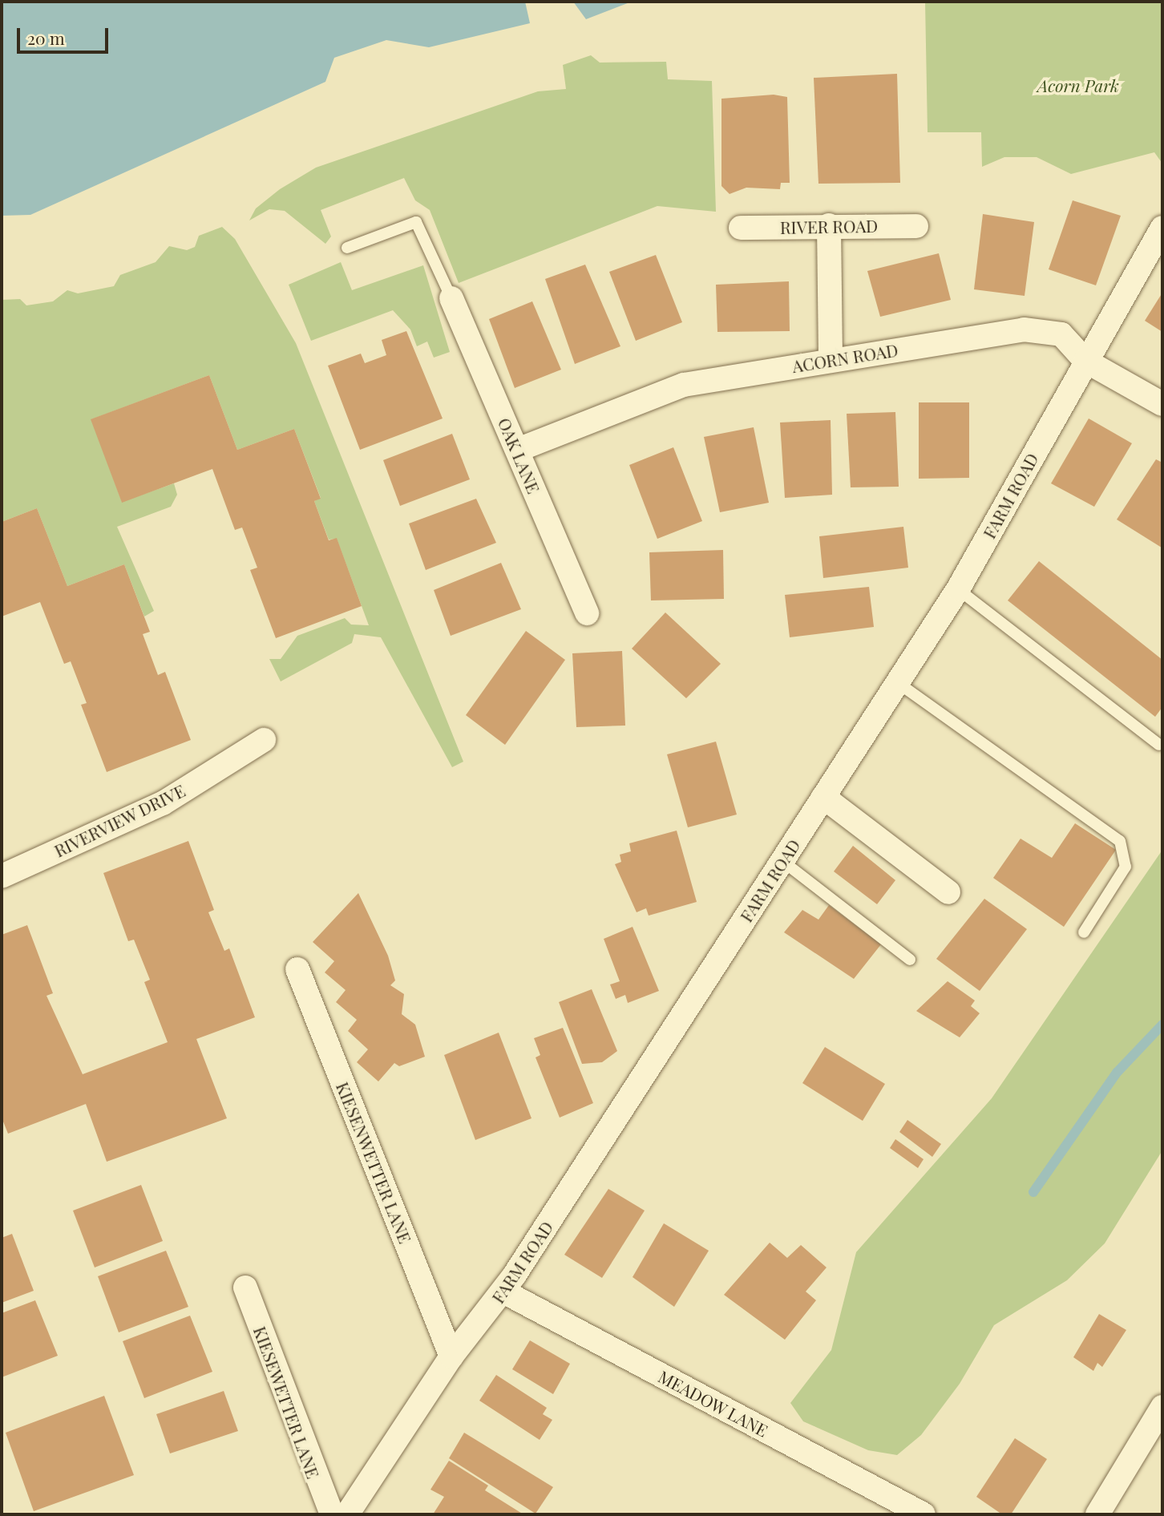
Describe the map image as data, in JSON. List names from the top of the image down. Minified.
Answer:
{"streets":{"street":["RIVER ROAD","ACORN ROAD","OAK LANE","FARM ROAD","RIVERVIEW DRIVE","KIESENWETTER LANE","KIESEWETTER LANE","MEADOW LANE"]},"crossings":[["ACORN ROAD","OAK LANE"],["ACORN ROAD","FARM ROAD"],["FARM ROAD","KIESENWETTER LANE"],["FARM ROAD","MEADOW LANE"]],"parks":["Acorn Park"],"scale_bar":"20 m"}
